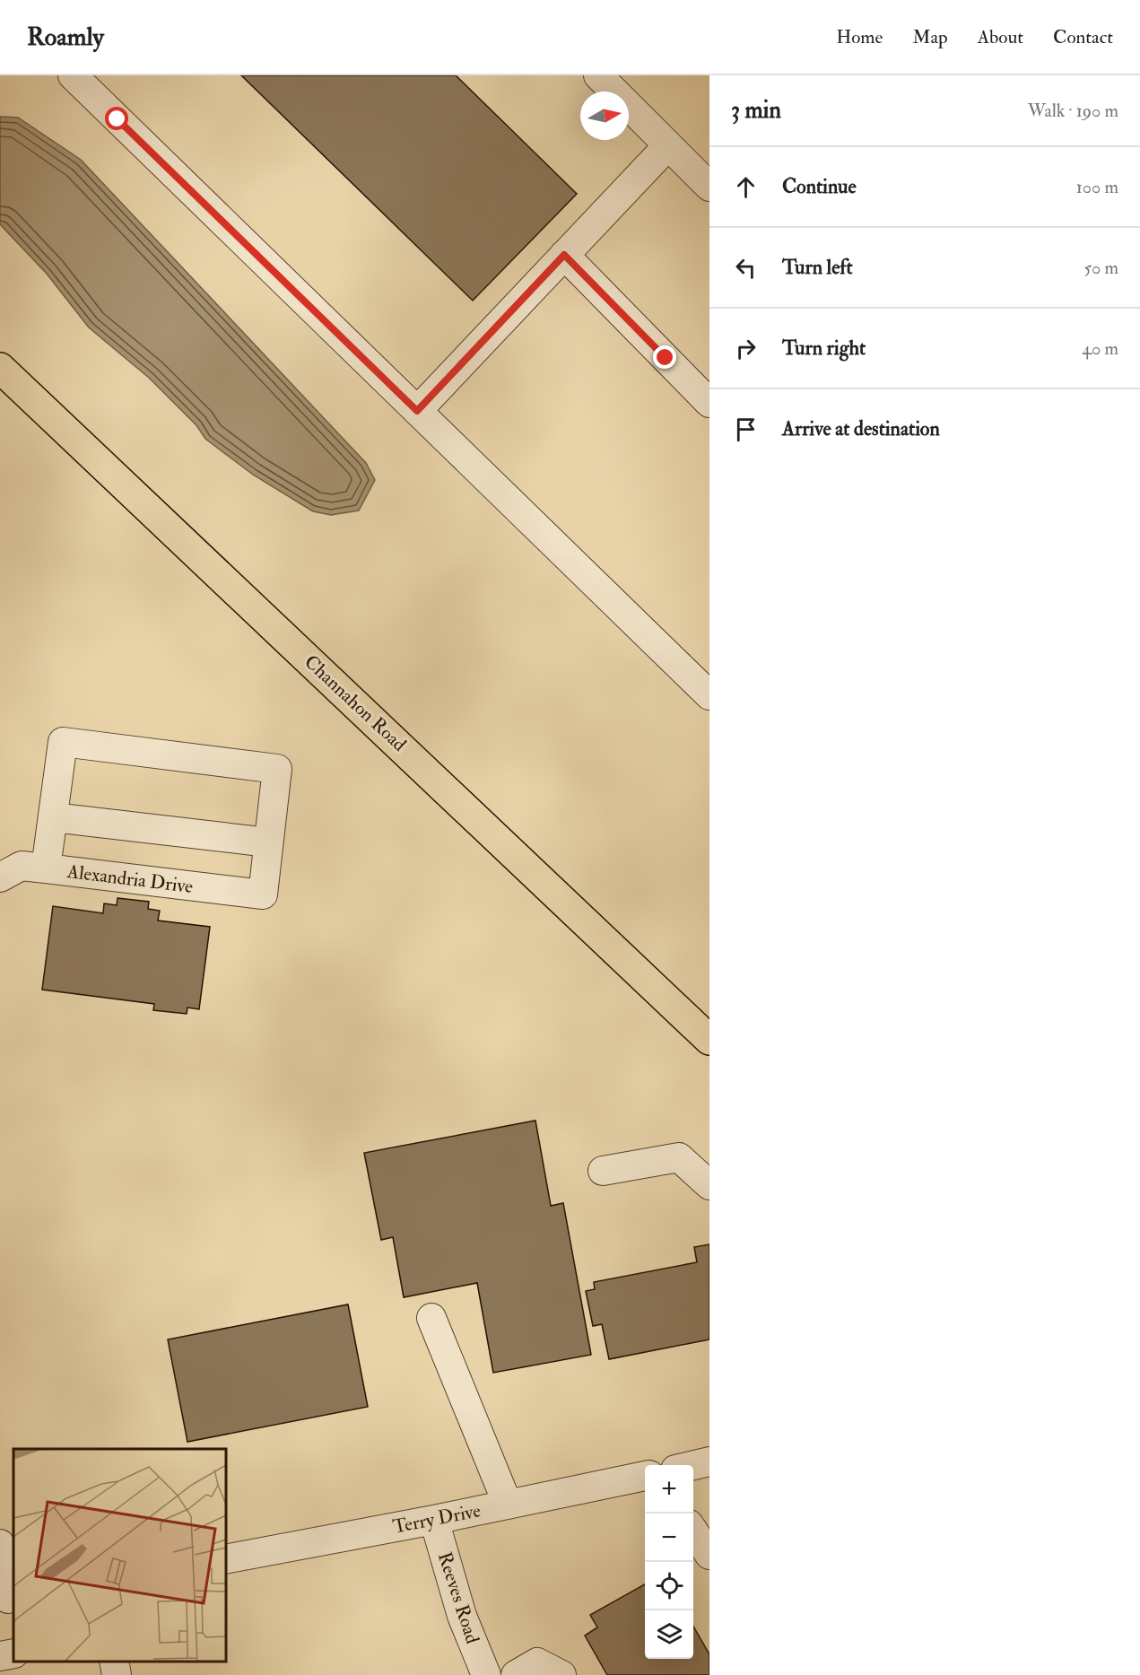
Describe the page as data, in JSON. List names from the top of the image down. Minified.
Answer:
{"streets":{"main road":["Channahon Road"],"street":["Alexandria Drive","Terry Drive","Reeves Road"]},"crossings":[["Terry Drive","Reeves Road"]],"north":"right","page":{"header":"Roamly","nav":["Home","Map","About","Contact"],"heading":["3 min","Walk · 190 m"],"list":[["Continue","100 m"],["Turn left","50 m"],["Turn right","40 m"],"Arrive at destination"],"map_buttons":["+","−"]}}
